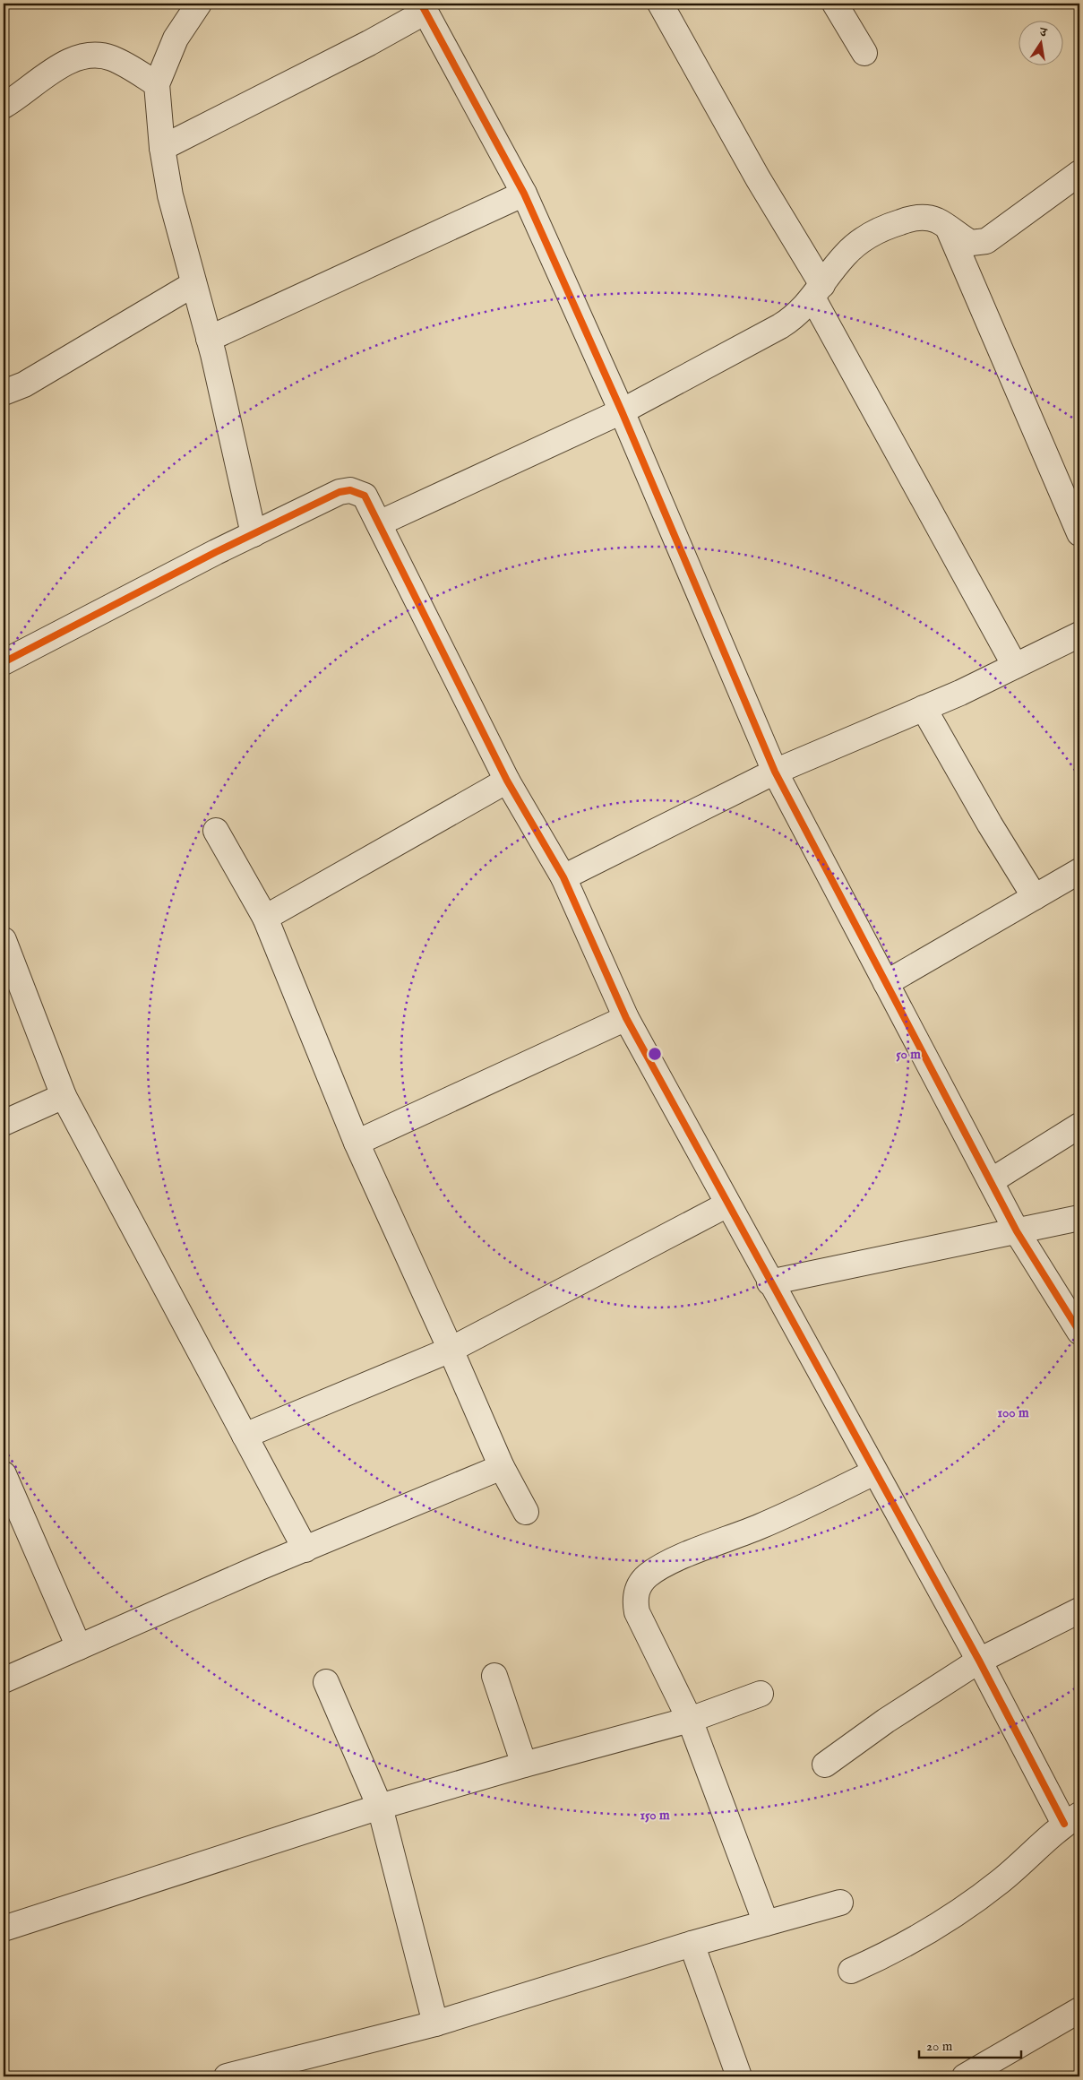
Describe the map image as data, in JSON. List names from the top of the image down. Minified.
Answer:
{"scale_bar":"20 m","north":"top","rings":["50 m","100 m","150 m"]}
